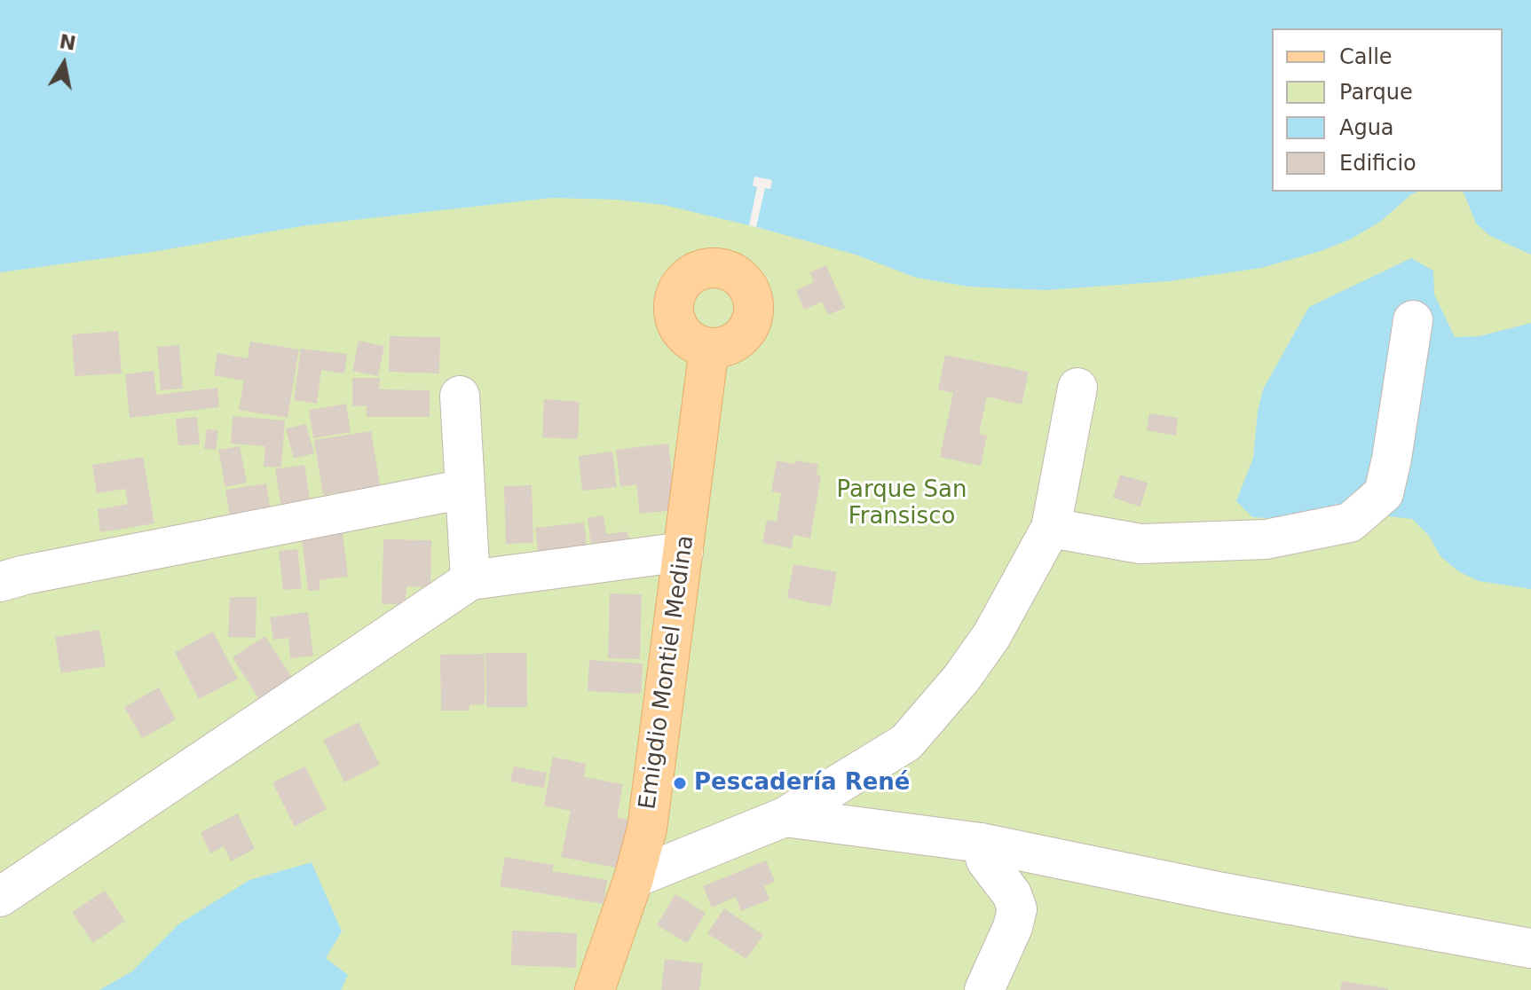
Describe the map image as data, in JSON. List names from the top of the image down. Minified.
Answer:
{"streets":{"main road":["Emigdio Montiel Medina"]},"parks":["Parque San Fransisco"],"places":["Pescadería René"],"legend":["Calle","Parque","Agua","Edificio"],"north":"top"}
